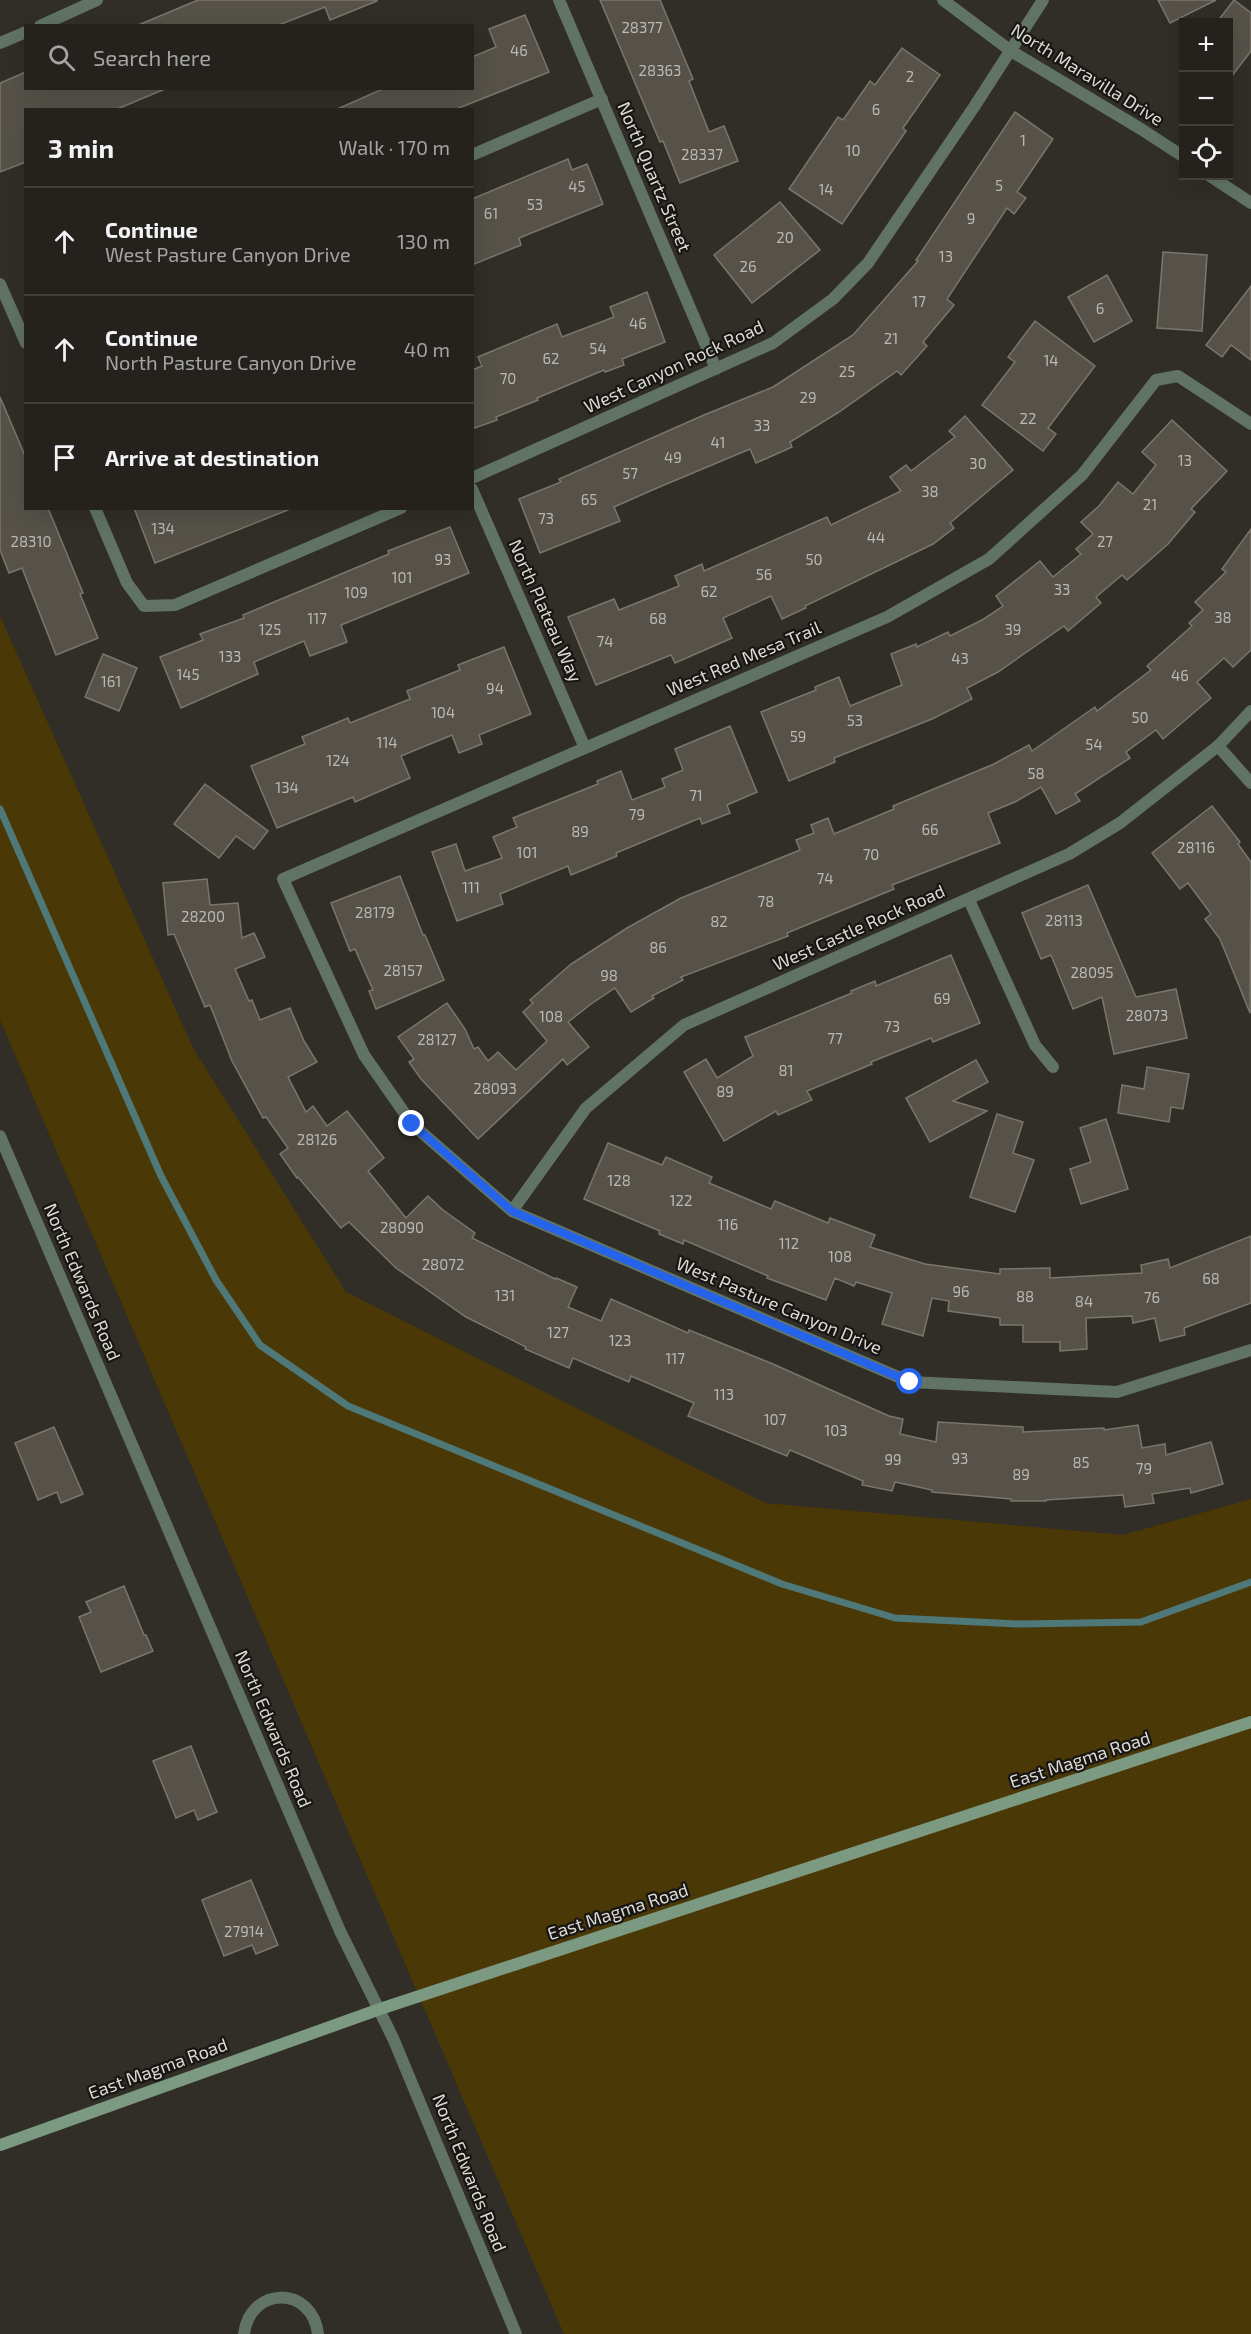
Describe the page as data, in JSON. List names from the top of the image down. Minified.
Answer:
{"streets":{"street":["North Maravilla Drive","North Quartz Street","West Canyon Rock Road","North Plateau Way","West Red Mesa Trail","West Castle Rock Road","North Edwards Road","West Pasture Canyon Drive","East Magma Road"]},"crossings":[["North Maravilla Drive","West Canyon Rock Road"],["North Quartz Street","West Canyon Rock Road"],["North Plateau Way","West Red Mesa Trail"],["West Red Mesa Trail","West Pasture Canyon Drive"],["West Castle Rock Road","West Pasture Canyon Drive"],["North Edwards Road","East Magma Road"]],"house_numbers":["28377","46","28363","2","6","1","10","28337","5","45","14","53","61","9","20","13","26","17","6","46","21","54","62","14","25","70","29","22","33","41","49","13","30","57","38","65","21","73","134","44","28310","27","93","50","56","101","33","62","109","38","117","68","125","39","74","133","43","145","46","161","94","104","50","53","59","114","54","124","58","134","71","79","66","89","28116","101","70","74","111","78","28179","28200","28113","82","86","28157","28095","98","69","28073","108","73","77","28127","81","28093","89","28126","128","122","116","28090","112","108","28072","68","96","131","88","76","84","127","123","117","113","107","103","93","99","85","79","89","27914"],"page":{"map_buttons":["+","−"],"search":"Search here","heading":["3 min","Walk · 170 m"],"list":[["Continue","West Pasture Canyon Drive","130 m"],["Continue","North Pasture Canyon Drive","40 m"],"Arrive at destination"]}}
